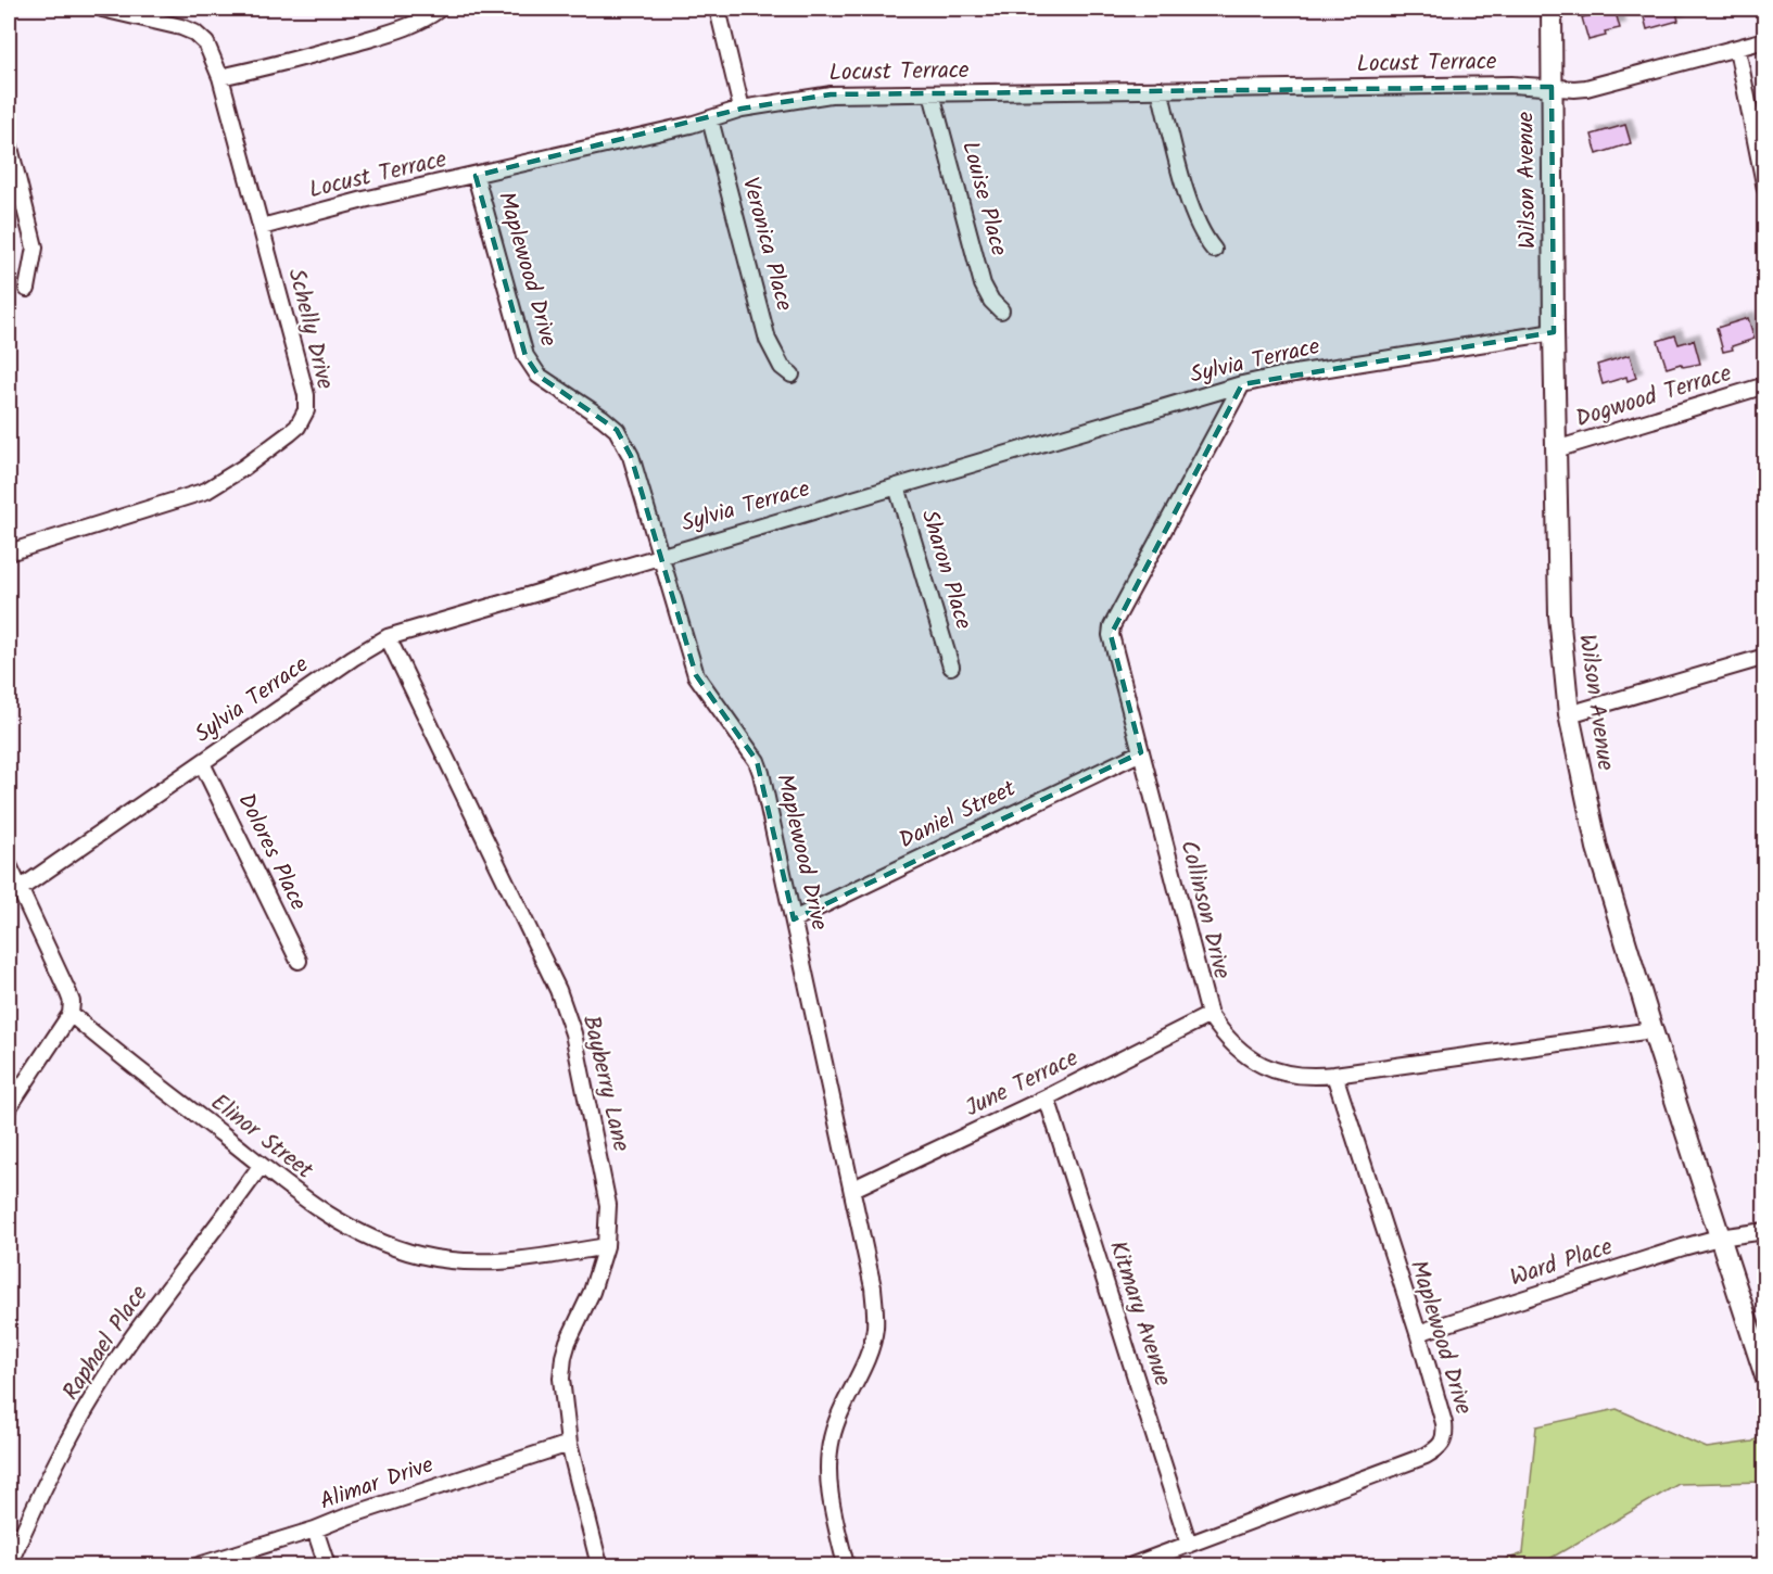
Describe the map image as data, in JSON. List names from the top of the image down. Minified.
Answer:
{"streets":{"street":["Locust Terrace","Wilson Avenue","Louise Place","Veronica Place","Maplewood Drive","Schelly Drive","Sylvia Terrace","Dogwood Terrace","Sharon Place","Daniel Street","Dolores Place","Collinson Drive","Bayberry Lane","June Terrace","Elinor Street","Ward Place","Kitmary Avenue","Raphael Place","Alimar Drive"]},"crossings":[["Locust Terrace","Wilson Avenue"],["Locust Terrace","Louise Place"],["Locust Terrace","Veronica Place"],["Locust Terrace","Maplewood Drive"],["Locust Terrace","Schelly Drive"],["Wilson Avenue","Sylvia Terrace"],["Wilson Avenue","Dogwood Terrace"],["Wilson Avenue","Collinson Drive"],["Wilson Avenue","Ward Place"],["Maplewood Drive","Sylvia Terrace"],["Maplewood Drive","Daniel Street"],["Maplewood Drive","Collinson Drive"],["Maplewood Drive","June Terrace"],["Maplewood Drive","Ward Place"],["Maplewood Drive","Kitmary Avenue"],["Sylvia Terrace","Sharon Place"],["Sylvia Terrace","Dolores Place"],["Sylvia Terrace","Collinson Drive"],["Sylvia Terrace","Bayberry Lane"],["Daniel Street","Collinson Drive"],["Collinson Drive","June Terrace"],["Bayberry Lane","Elinor Street"],["Bayberry Lane","Alimar Drive"],["June Terrace","Kitmary Avenue"],["Elinor Street","Raphael Place"]]}
